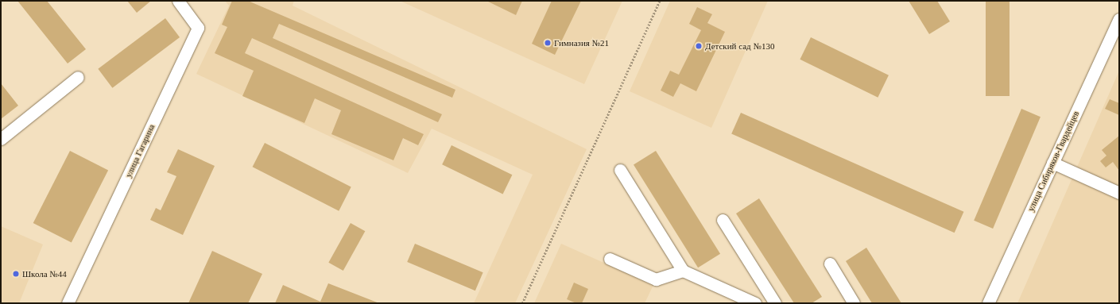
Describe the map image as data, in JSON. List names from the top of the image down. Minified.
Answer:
{"streets":{"street":["улица Гагарина","улица Сибиряков-Гвардейцев"]},"places":["Гимназия №21","Детский сад №130","Школа №44"]}
